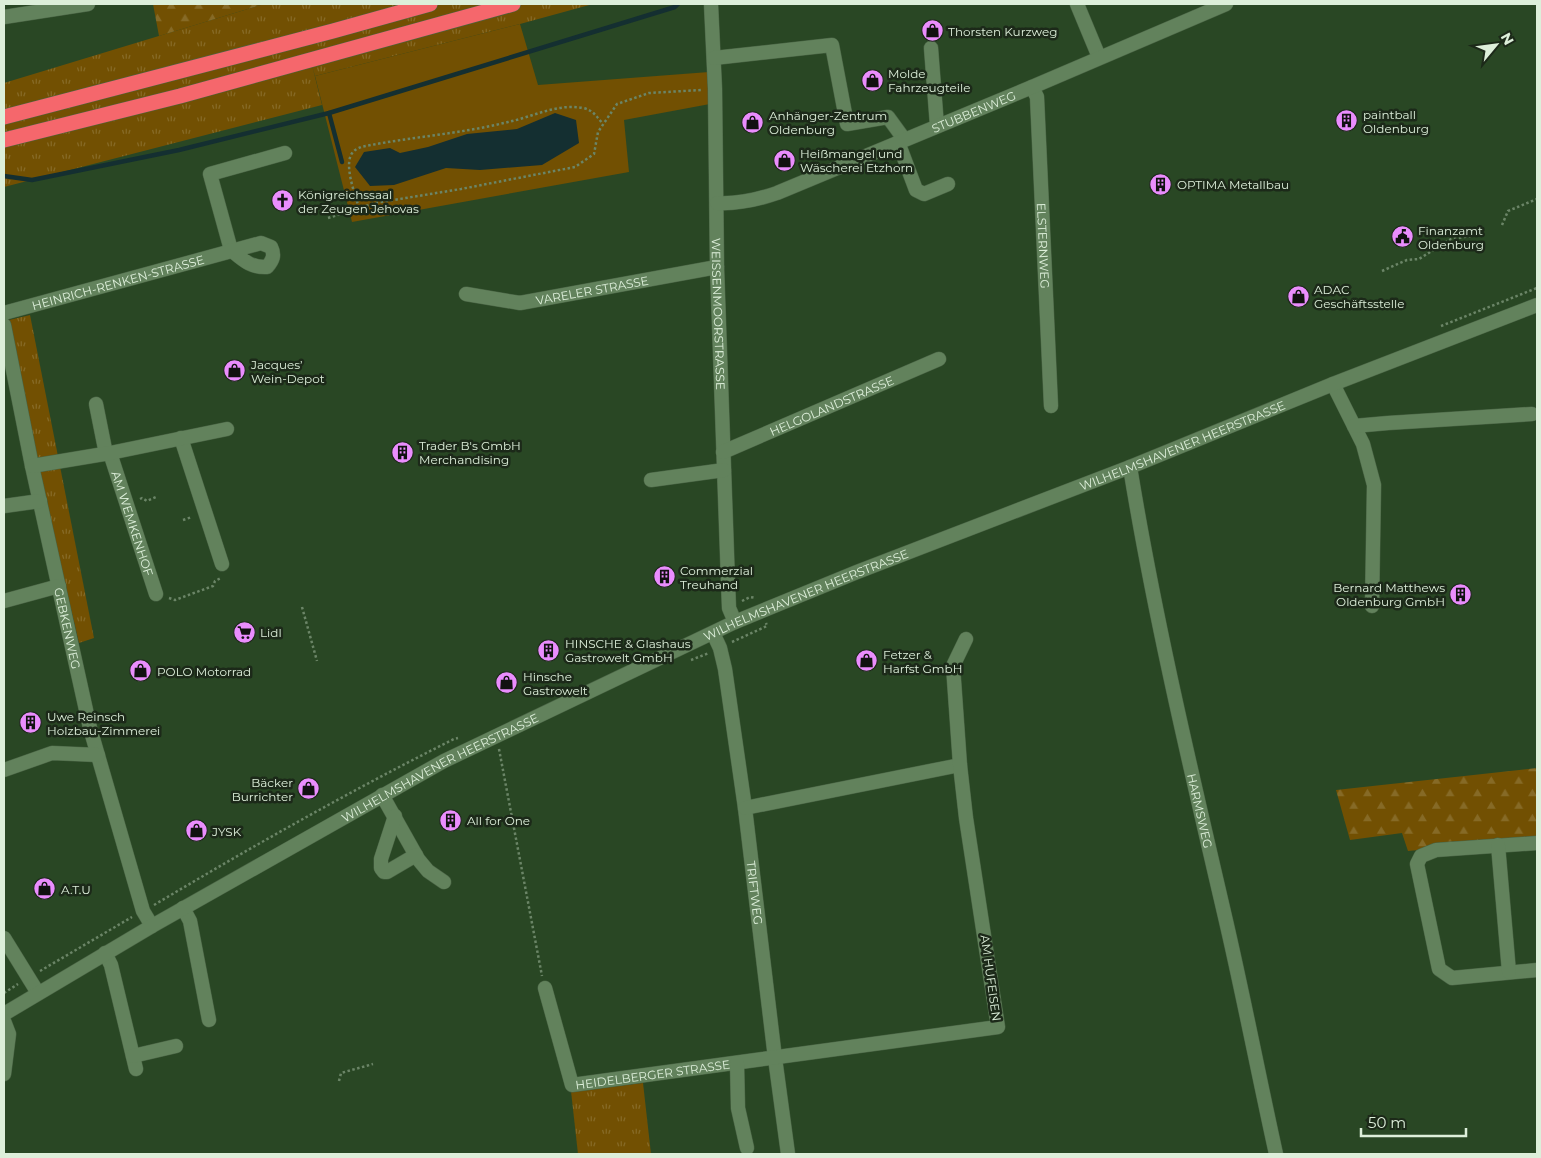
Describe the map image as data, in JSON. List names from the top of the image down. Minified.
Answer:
{"streets":{"street":["STUBBENWEG","ELSTERNWEG","HEINRICH-RENKEN-STRASSE","VARELER STRASSE","WEISSENMOORSTRASSE","HELGOLANDSTRASSE","WILHELMSHAVENER HEERSTRASSE","AM WEMKENHOF","GEBKENWEG","HARMSWEG","TRIFTWEG","AM HUFEISEN","HEIDELBERGER STRASSE"]},"crossings":[["STUBBENWEG","ELSTERNWEG"],["STUBBENWEG","WEISSENMOORSTRASSE"],["VARELER STRASSE","WEISSENMOORSTRASSE"],["WEISSENMOORSTRASSE","HELGOLANDSTRASSE"],["WEISSENMOORSTRASSE","WILHELMSHAVENER HEERSTRASSE"],["WILHELMSHAVENER HEERSTRASSE","GEBKENWEG"],["WILHELMSHAVENER HEERSTRASSE","HARMSWEG"],["WILHELMSHAVENER HEERSTRASSE","TRIFTWEG"],["AM WEMKENHOF","GEBKENWEG"],["TRIFTWEG","AM HUFEISEN"],["TRIFTWEG","HEIDELBERGER STRASSE"],["AM HUFEISEN","HEIDELBERGER STRASSE"]],"places":{"shop":["Thorsten Kurzweg","Molde Fahrzeugteile","Anhänger-Zentrum Oldenburg","Heißmangel und Wäscherei Etzhorn","ADAC Geschäftsstelle","Jacques’ Wein-Depot","Fetzer & Harfst GmbH","POLO Motorrad","Hinsche Gastrowelt","Bäcker Burrichter","JYSK","A.T.U"],"building":["paintball Oldenburg","OPTIMA Metallbau","Trader B's GmbH Merchandising","Commerzial Treuhand","Bernard Matthews Oldenburg GmbH","HINSCHE & Glashaus Gastrowelt GmbH","Uwe Reinsch Holzbau-Zimmerei","All for One"],"church":["Königreichssaal der Zeugen Jehovas"],"public building":["Finanzamt Oldenburg"],"supermarket":["Lidl"]},"scale_bar":"50 m","north":"top right"}
